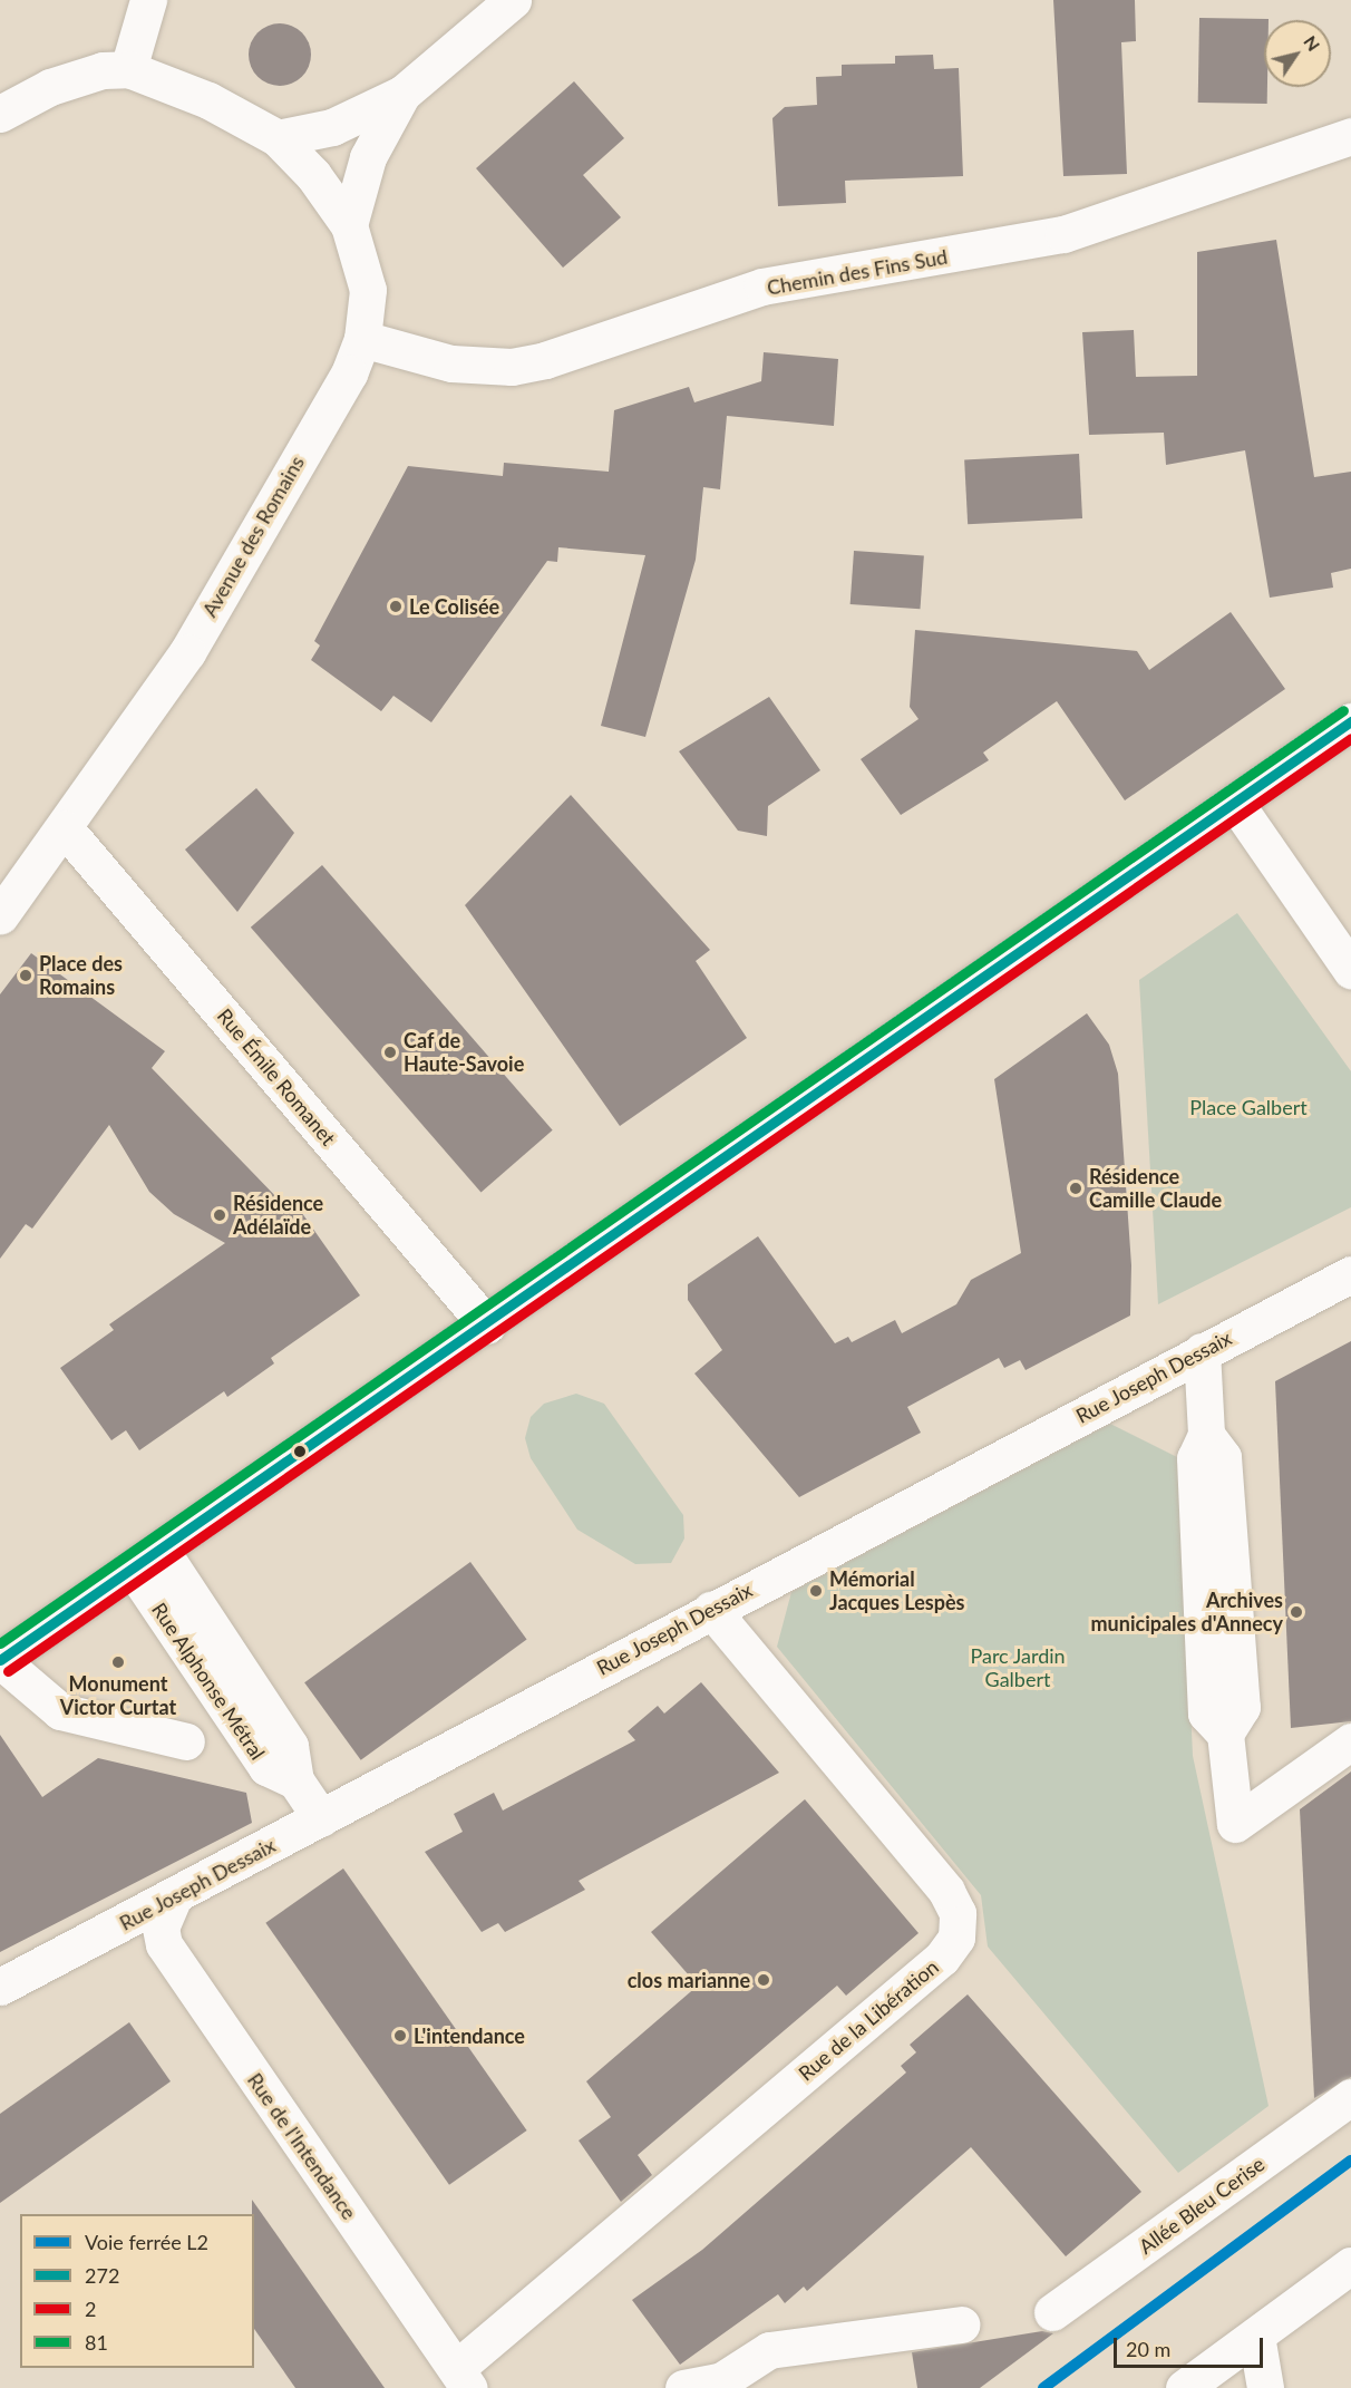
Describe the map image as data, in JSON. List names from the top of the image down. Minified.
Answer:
{"streets":{"street":["Chemin des Fins Sud","Avenue des Romains","Rue Émile Romanet","Rue Joseph Dessaix","Rue Alphonse Métral","Rue de la Libération","Rue de l'Intendance","Allée Bleu Cerise"]},"crossings":[["Chemin des Fins Sud","Avenue des Romains"],["Avenue des Romains","Rue Émile Romanet"],["Rue Joseph Dessaix","Rue Alphonse Métral"],["Rue Joseph Dessaix","Rue de la Libération"],["Rue Joseph Dessaix","Rue de l'Intendance"],["Rue de la Libération","Rue de l'Intendance"]],"parks":["Place Galbert","Parc Jardin Galbert"],"places":["Le Colisée","Place des Romains","Caf de Haute-Savoie","Résidence Camille Claude","Résidence Adélaïde","Mémorial Jacques Lespès","Archives municipales d'Annecy","Monument Victor Curtat","clos marianne","L'intendance"],"lines":["transit line 81","transit line 272","transit line 2","rail line L2"],"legend":["Voie ferrée L2","272","2","81"],"scale_bar":"20 m","north":"top right"}
